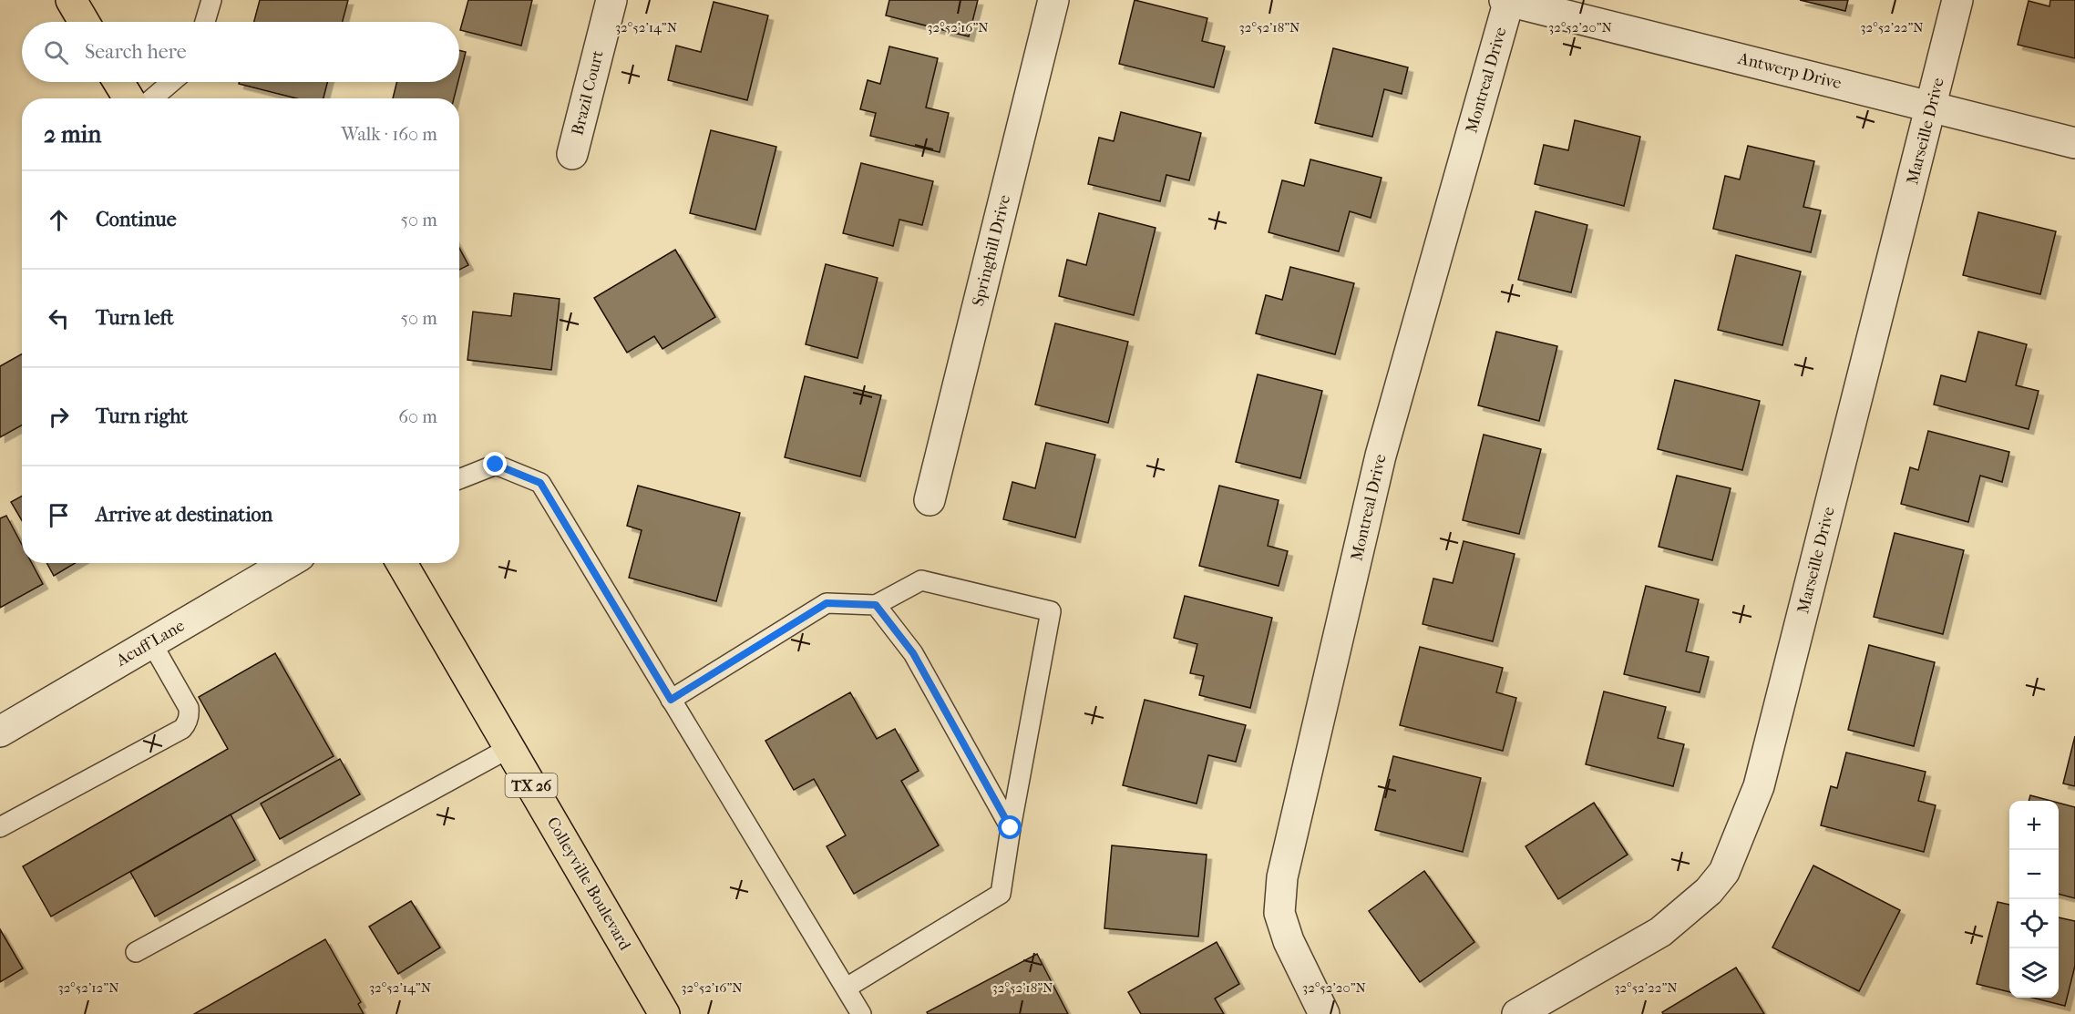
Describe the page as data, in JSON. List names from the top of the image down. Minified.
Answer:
{"streets":{"main road":["TX 26","Colleyville Boulevard"],"street":["Antwerp Drive","Montreal Drive","Brazil Court","Marseille Drive","Springhill Drive","Acuff Lane"]},"crossings":[["Antwerp Drive","Montreal Drive"],["Antwerp Drive","Marseille Drive"]],"page":{"search":"Search here","heading":["2 min","Walk · 160 m"],"list":[["Continue","50 m"],["Turn left","50 m"],["Turn right","60 m"],"Arrive at destination"],"map_buttons":["+","−"]},"coordinates":["32°52'14\"N","32°52'16\"N","32°52'18\"N","32°52'20\"N","32°52'22\"N","32°52'12\"N"]}
